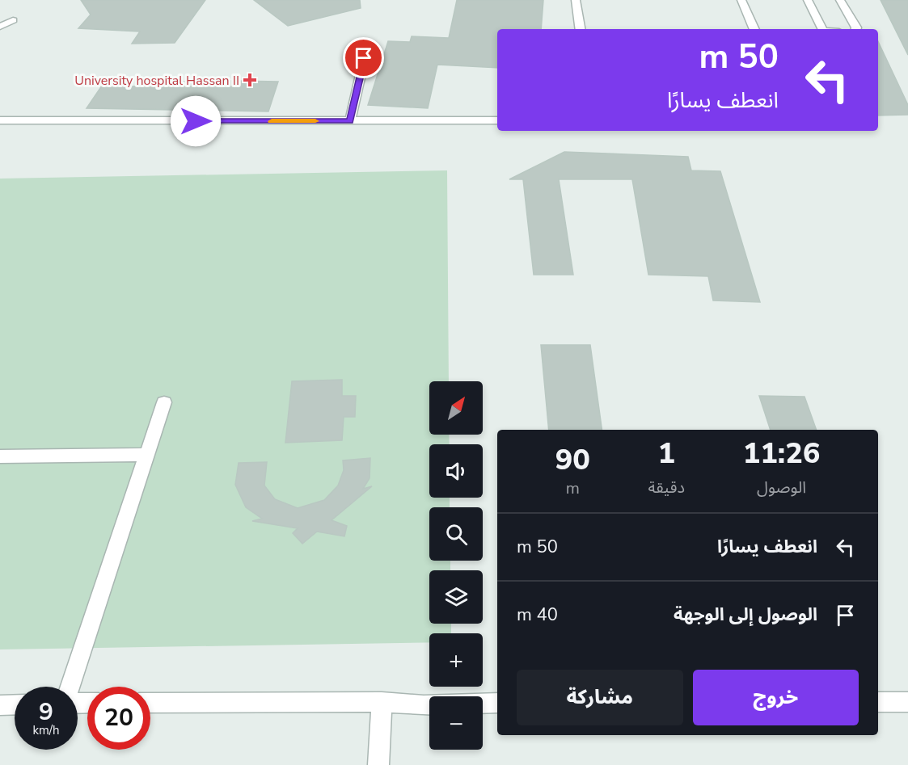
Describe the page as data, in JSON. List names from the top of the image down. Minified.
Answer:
{"places":{"health":["University hospital Hassan II"]},"north":"top right","page":{"turn":["50 m","انعطف يسارًا"],"map_buttons":["+","−"],"eta":["11:26","الوصول","1","دقيقة","90","m"],"list":[{"name":"انعطف يسارًا","value":"50 m"},{"name":"الوصول إلى الوجهة","value":"40 m"}],"buttons":["خروج","مشاركة"],"speed":"9 km/h","limit":"20"}}
